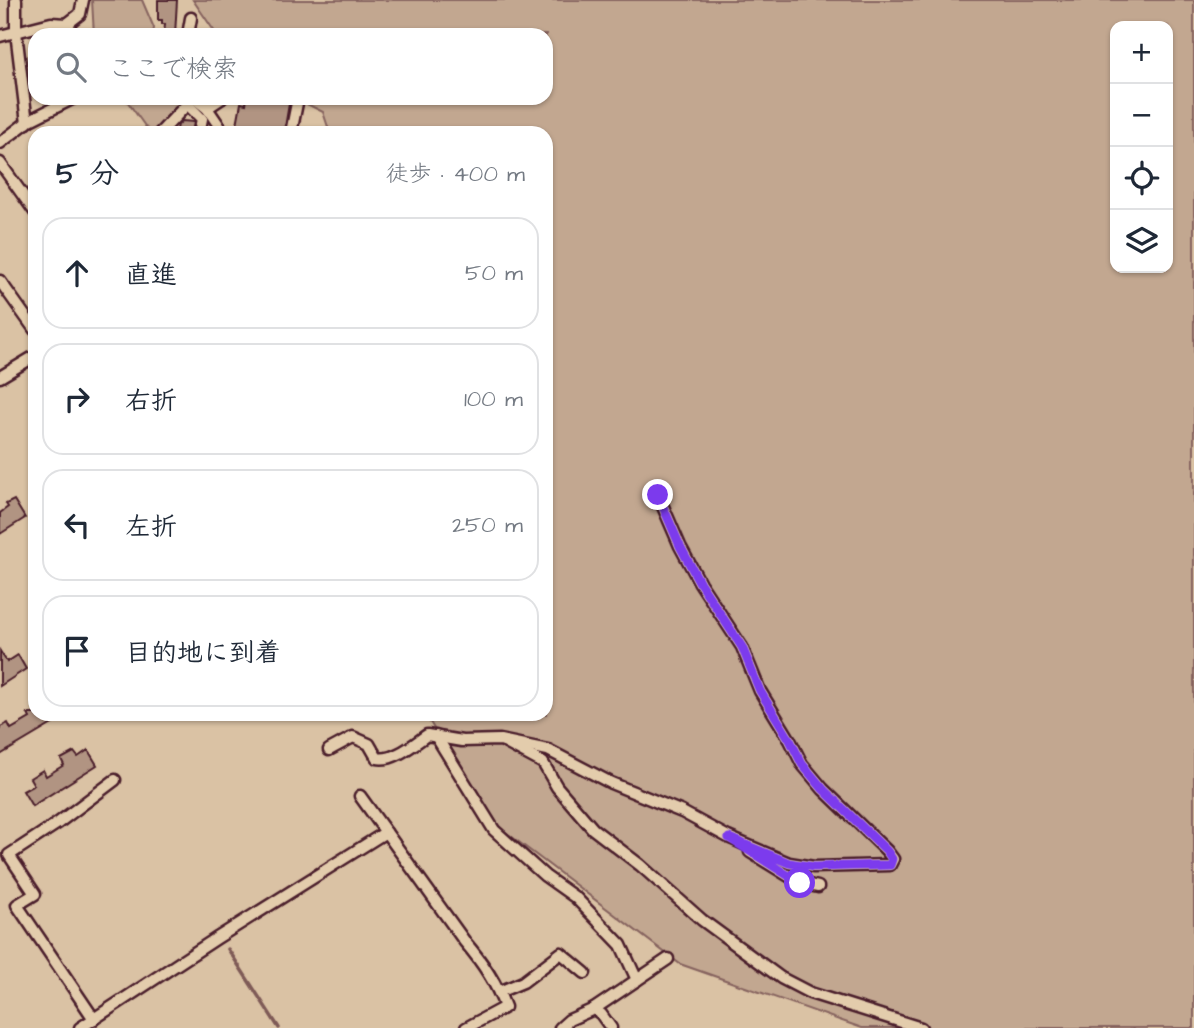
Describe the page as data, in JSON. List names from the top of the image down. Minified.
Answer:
{"page":{"map_buttons":["+","−"],"search":"ここで検索","heading":["5 分","徒歩 · 400 m"],"list":[["直進","50 m"],["右折","100 m"],["左折","250 m"],"目的地に到着"]}}
